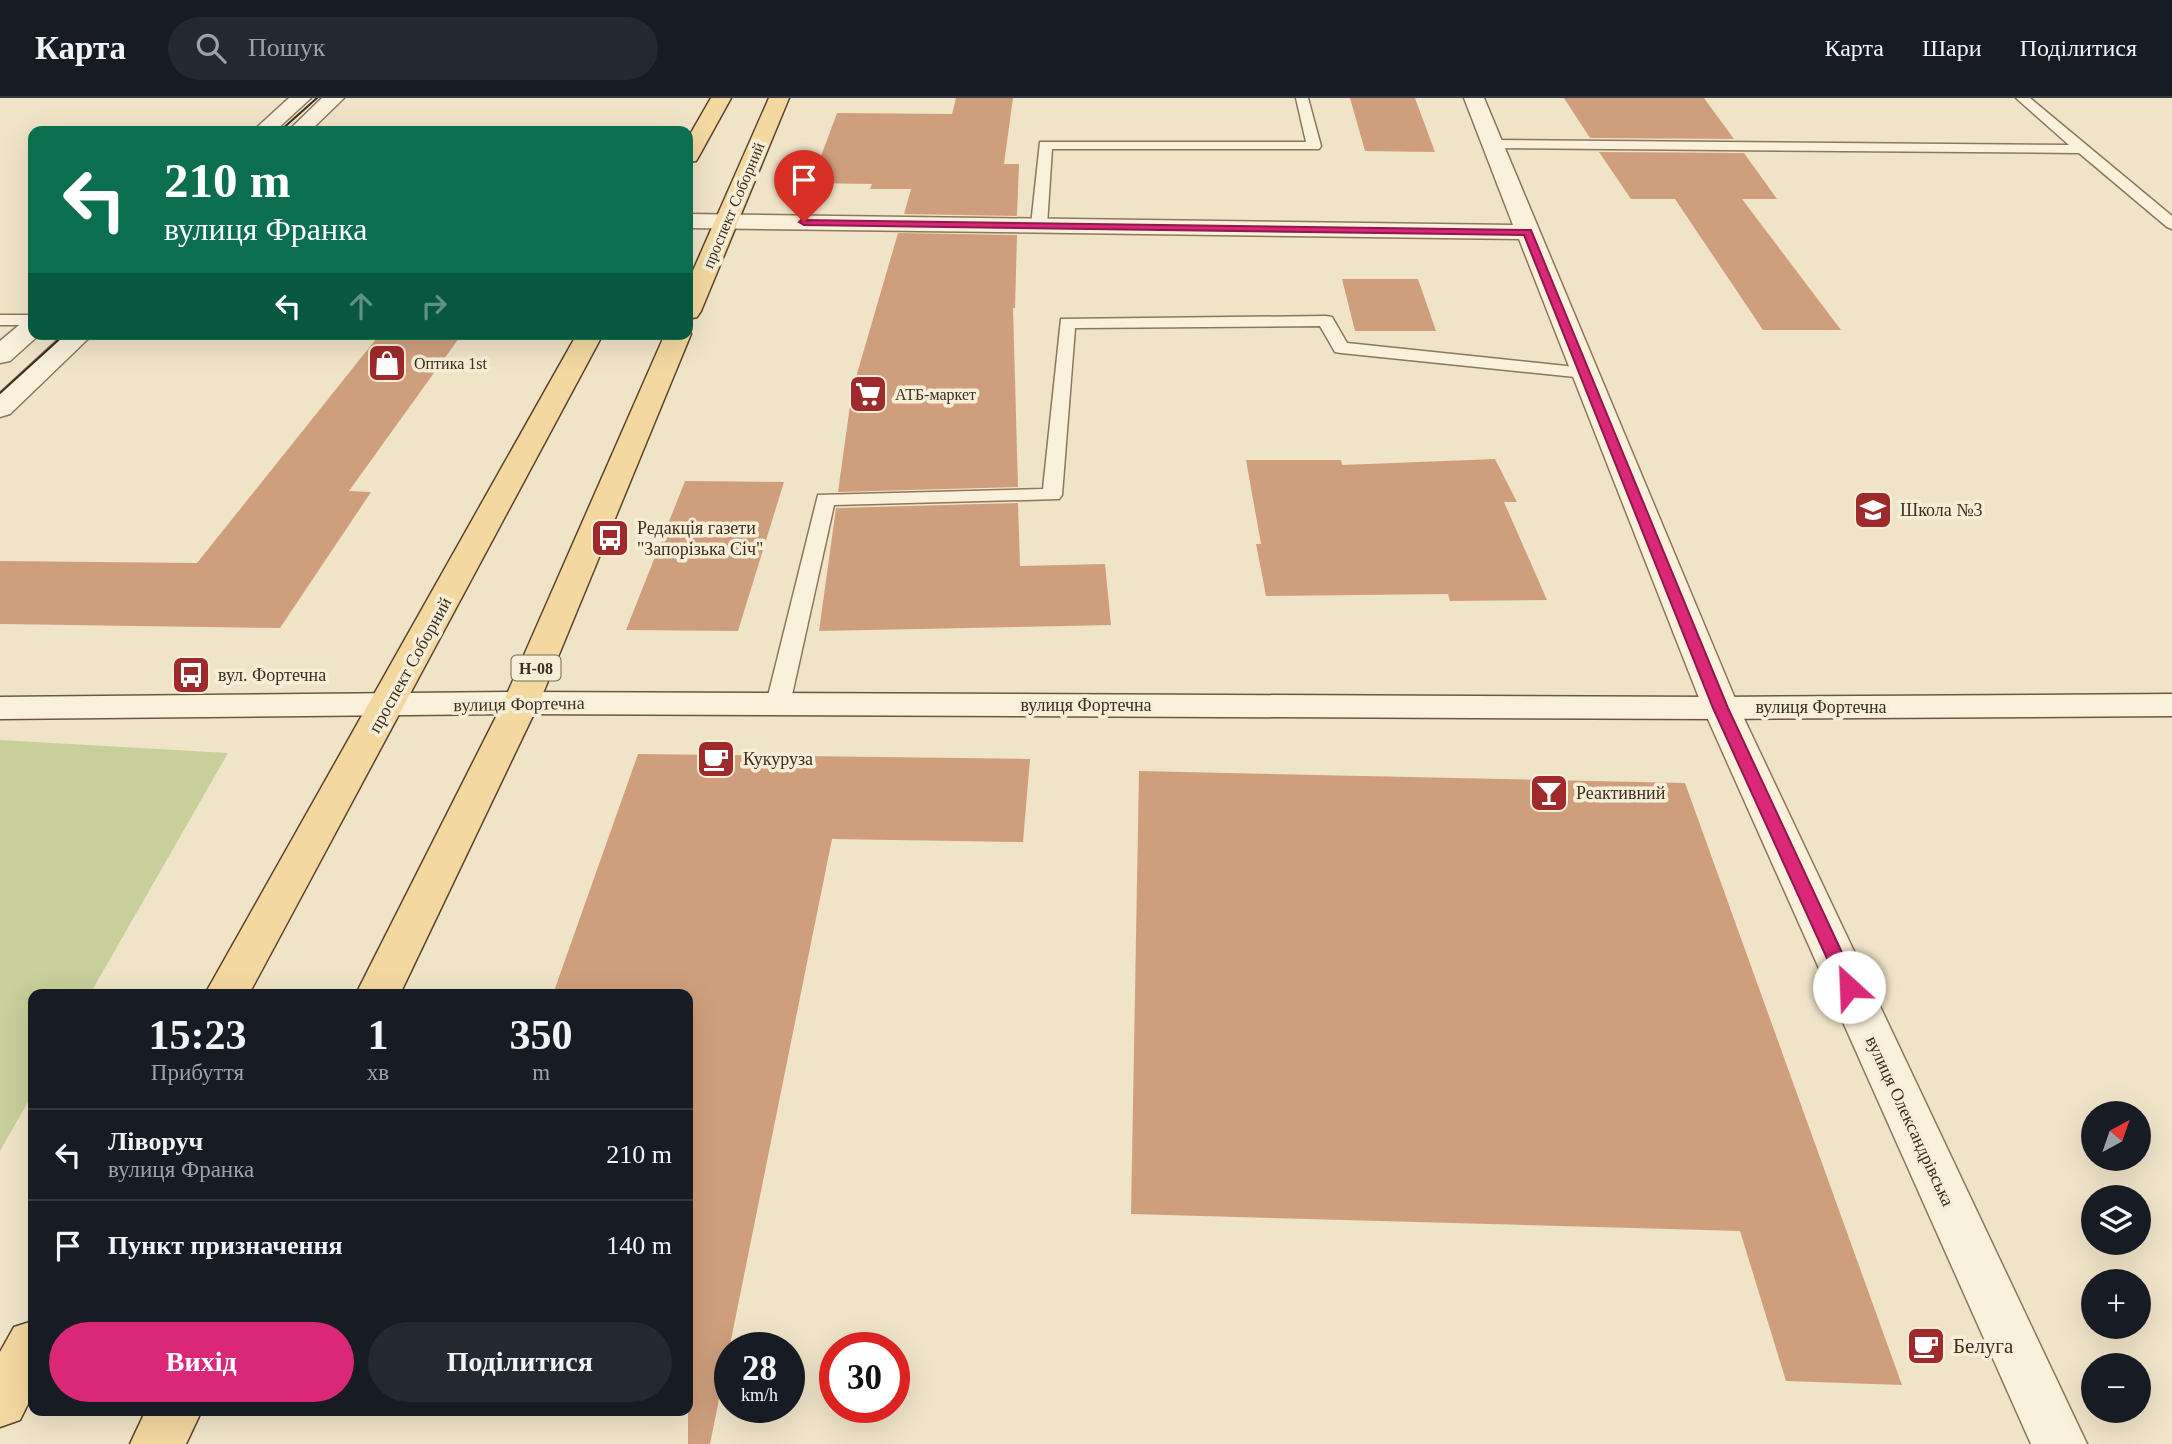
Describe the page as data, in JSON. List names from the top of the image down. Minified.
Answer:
{"streets":{"main road":["проспект Соборний","Н-08"],"street":["вулиця Фортечна","вулиця Олександрівська"]},"crossings":[["проспект Соборний","вулиця Фортечна"],["Н-08","вулиця Фортечна"],["вулиця Фортечна","вулиця Олександрівська"]],"places":{"shop":["Оптика 1st"],"supermarket":["АТБ-маркет"],"school or university":["Школа №3"],"bus stop":["Редакція газети \"Запорізька Січ\"","вул. Фортечна"],"cafe":["Кукуруза","Белуга"],"bar":["Реактивний"]},"north":"top right","page":{"header":"Карта","search":"Пошук","nav":["Карта","Шари","Поділитися"],"turn":["210 m","вулиця Франка"],"eta":["15:23","Прибуття","1","хв","350","m"],"map_buttons":["+","−"],"list":[{"name":"Ліворуч","note":"вулиця Франка","value":"210 m"},{"name":"Пункт призначення","value":"140 m"}],"buttons":["Вихід","Поділитися"],"speed":"28 km/h","limit":"30"}}
